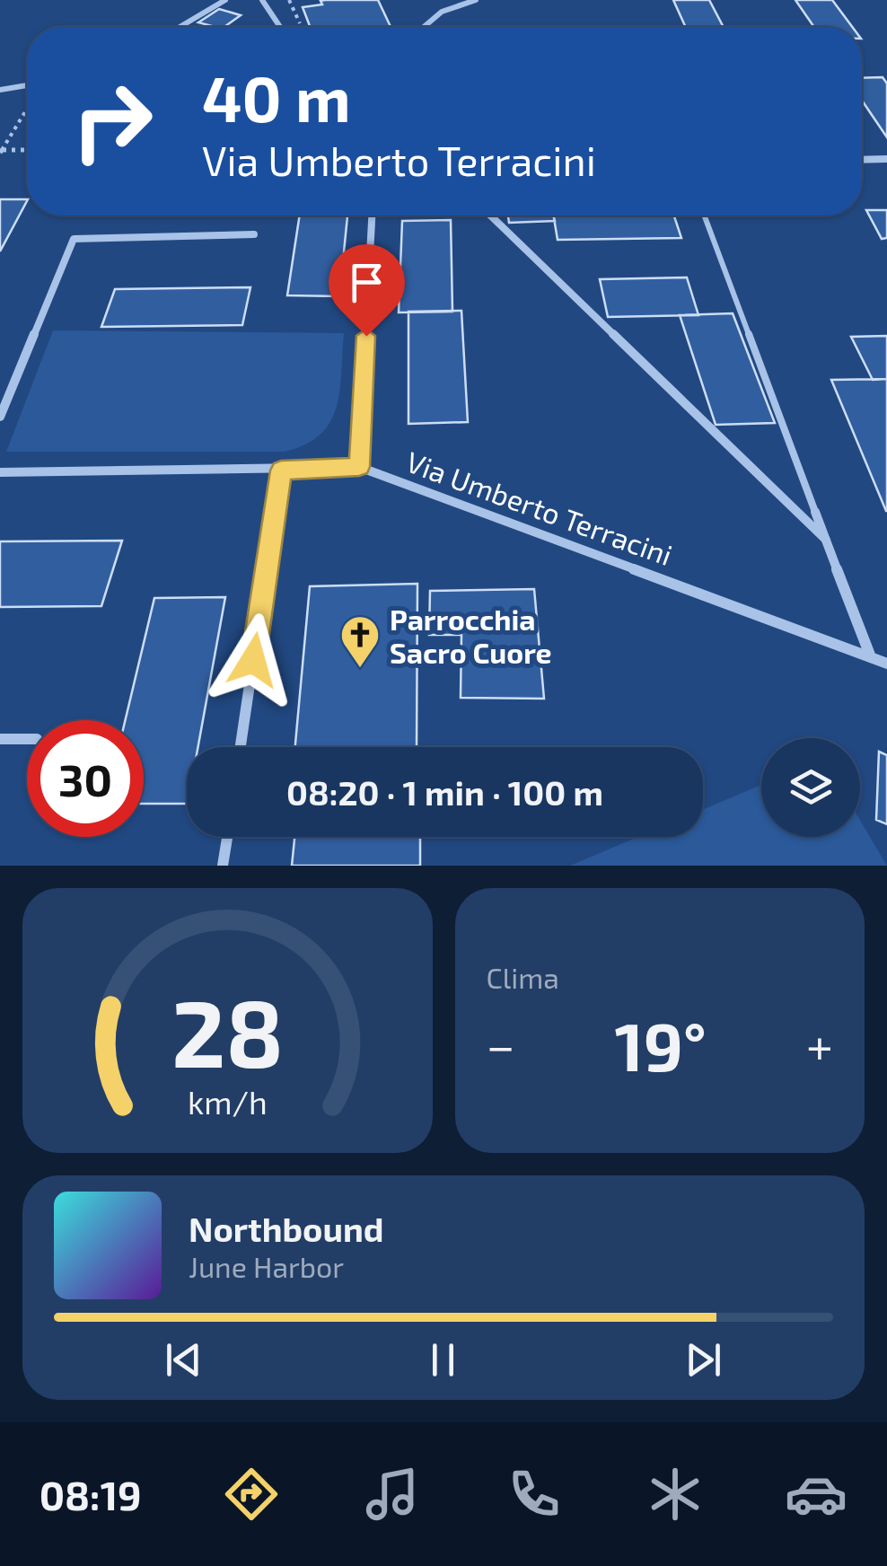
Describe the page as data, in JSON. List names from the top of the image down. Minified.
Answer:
{"streets":{"street":["Via Umberto Terracini"]},"places":{"church":["Parrocchia Sacro Cuore"]},"page":{"turn":["40 m","Via Umberto Terracini"],"limit":"30","trip":"08:20 · 1 min · 100 m","tile":"Clima","heat":["−","19°","+"],"song":["Northbound","June Harbor"],"tabs":"08:19","gauge":["28","km/h"]}}
